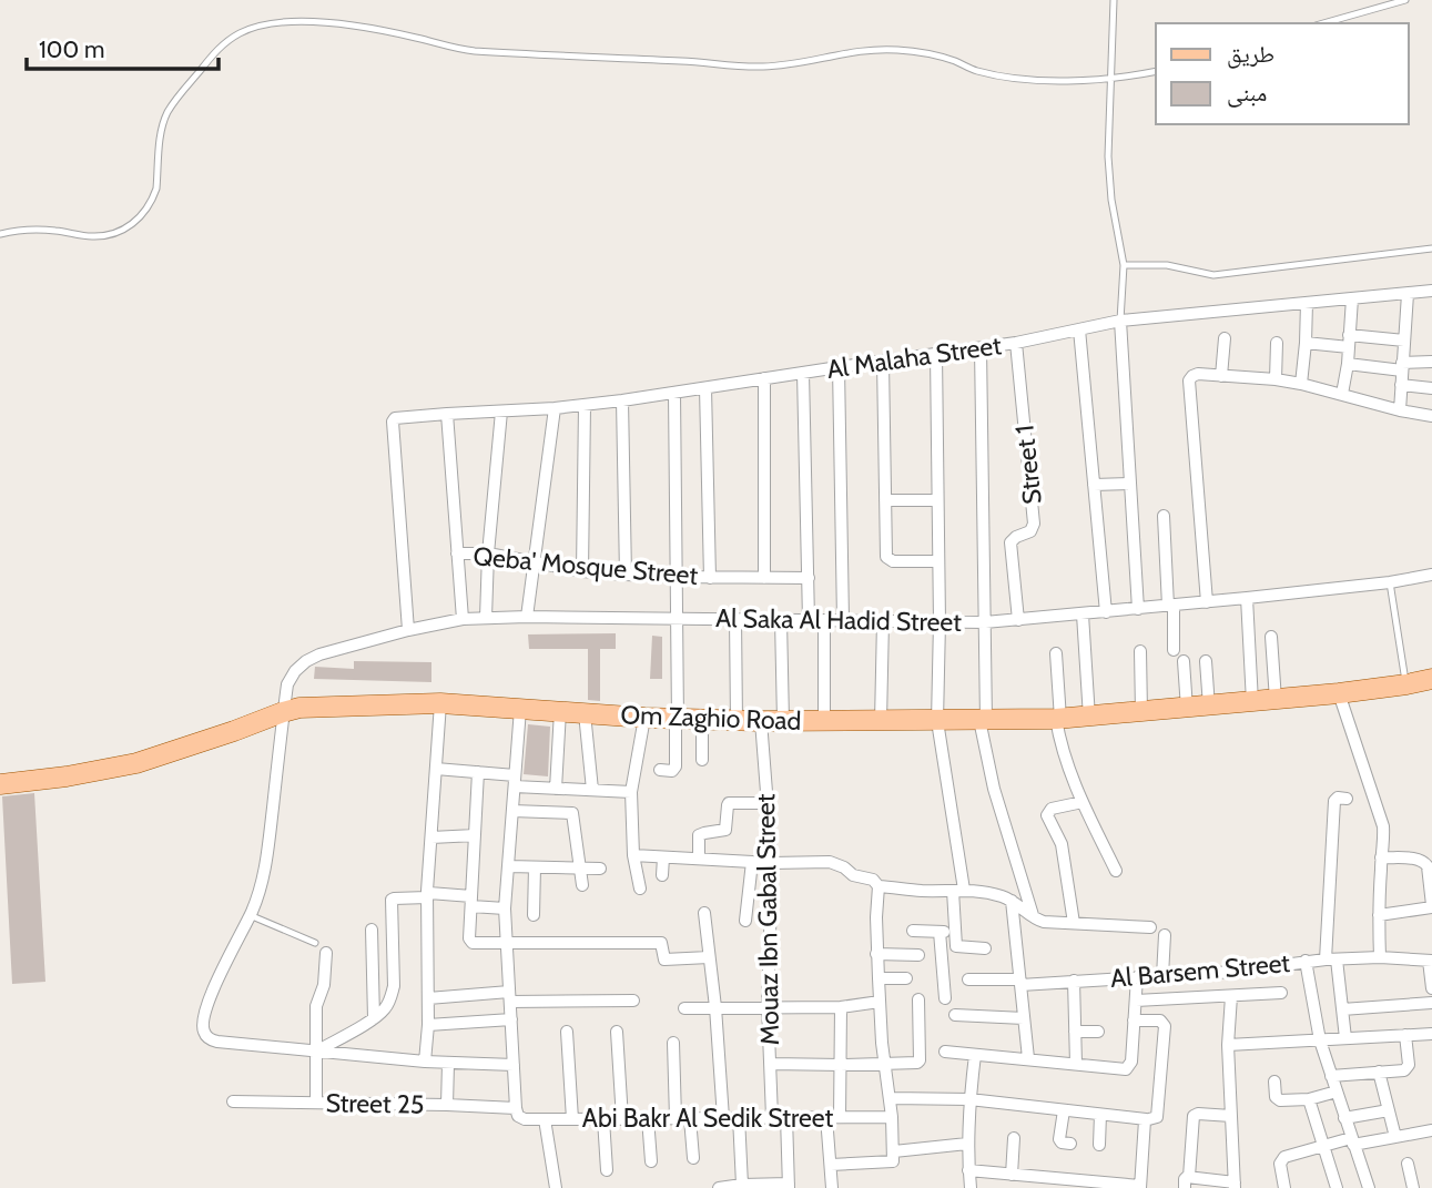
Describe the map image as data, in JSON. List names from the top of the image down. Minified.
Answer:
{"streets":{"main road":["Om Zaghio Road"],"street":["Al Malaha Street","Street 1","Qeba' Mosque Street","Al Saka Al Hadid Street","Mouaz Ibn Gabal Street","Al Barsem Street","Street 25","Abi Bakr Al Sedik Street"]},"crossings":[["Al Malaha Street","Street 1"],["Al Malaha Street","Al Saka Al Hadid Street"],["Street 1","Al Saka Al Hadid Street"],["Al Saka Al Hadid Street","Om Zaghio Road"],["Om Zaghio Road","Mouaz Ibn Gabal Street"],["Mouaz Ibn Gabal Street","Abi Bakr Al Sedik Street"],["Street 25","Abi Bakr Al Sedik Street"]],"legend":["طريق","مبنى"],"scale_bar":"100 m"}
